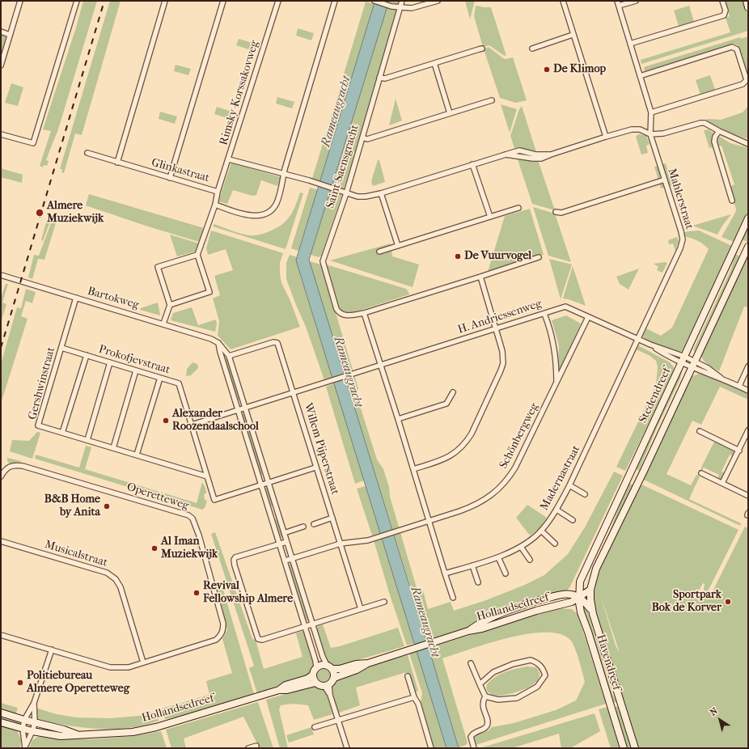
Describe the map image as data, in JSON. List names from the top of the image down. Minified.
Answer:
{"streets":{"main road":["Stedendreef","Hollandsedreef","Havendreef"],"street":["Rimsky-Korssakovweg","Saint-Saensgracht","Glinkastraat","Mahlerstraat","Bartokweg","H. Andriessenweg","Prokofjevstraat","Gershwinstraat","Schönbergweg","Willem Pijperstraat","Madernastraat","Operetteweg","Musicalstraat"]},"crossings":[["Rimsky-Korssakovweg","Glinkastraat"],["Mahlerstraat","H. Andriessenweg"],["Mahlerstraat","Madernastraat"],["Bartokweg","Gershwinstraat"],["Bartokweg","Willem Pijperstraat"],["Bartokweg","Hollandsedreef"],["H. Andriessenweg","Stedendreef"],["H. Andriessenweg","Schönbergweg"],["H. Andriessenweg","Willem Pijperstraat"],["H. Andriessenweg","Madernastraat"],["Prokofjevstraat","Gershwinstraat"],["Stedendreef","Havendreef"],["Schönbergweg","Willem Pijperstraat"],["Operetteweg","Musicalstraat"]],"water":["Rameaugracht"],"places":["De Klimop","Almere Muziekwijk","De Vuurvogel","Alexander Roozendaalschool","B&B Home by Anita","Al Iman Muziekwijk","Revival Fellowship Almere","Sportpark Bok de Korver","Politiebureau Almere Operetteweg"],"north":"top left"}
